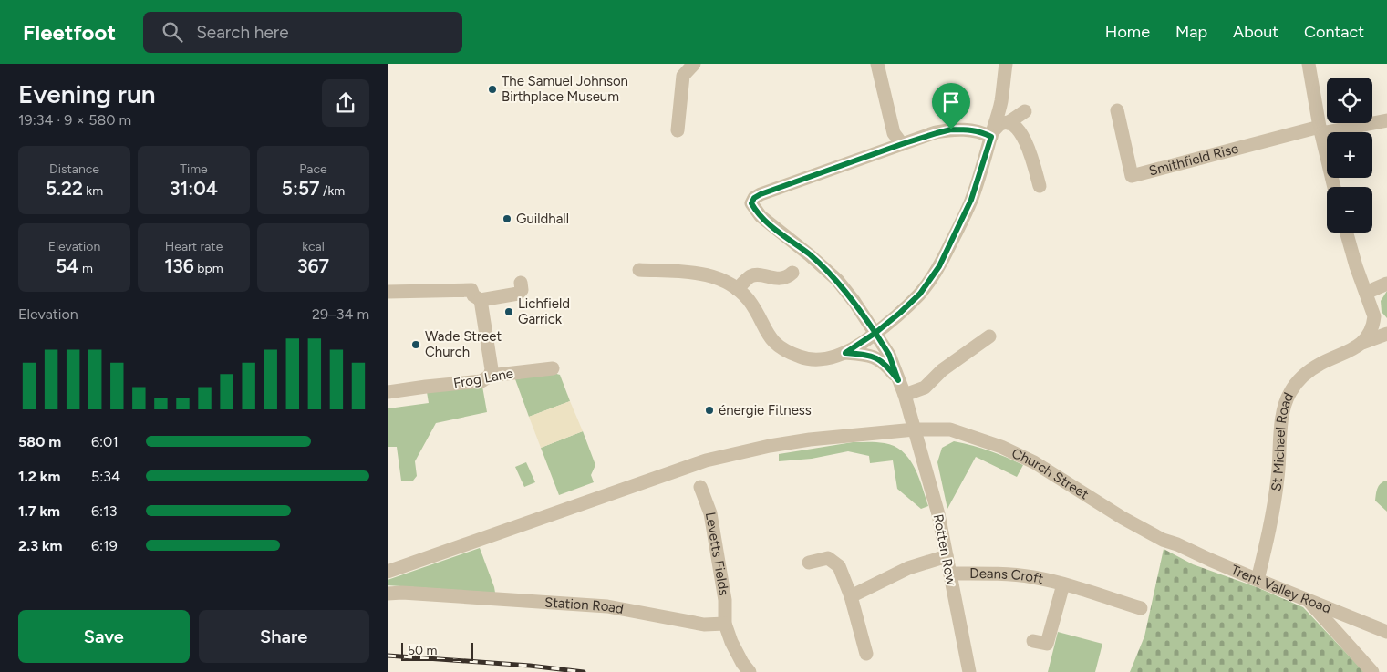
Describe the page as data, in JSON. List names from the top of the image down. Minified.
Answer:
{"streets":{"street":["Smithfield Rise","Frog Lane","St Michael Road","Church Street","Rotten Row","Levetts Fields","Deans Croft","Trent Valley Road","Station Road"]},"crossings":[["St Michael Road","Trent Valley Road"],["Church Street","Rotten Row"],["Church Street","Trent Valley Road"],["Rotten Row","Deans Croft"],["Levetts Fields","Station Road"]],"places":["The Samuel Johnson Birthplace Museum","Guildhall","Lichfield Garrick","Wade Street Church","énergie Fitness"],"scale_bar":"50 m","page":{"header":"Fleetfoot","search":"Search here","nav":["Home","Map","About","Contact"],"heading":["Evening run","19:34 · 9 × 580 m"],"map_buttons":["+","−"],"stats":[["Distance","5.22 km"],["Time","31:04"],["Pace","5:57 /km"],["Elevation","54 m"],["Heart rate","136 bpm"],["kcal","367"]],"chart":["Elevation","29–34 m"],"list":[{"name":"580 m","note":"6:01"},{"name":"1.2 km","note":"5:34"},{"name":"1.7 km","note":"6:13"},{"name":"2.3 km","note":"6:19"}],"buttons":["Save","Share"],"scale":"50 m"}}
